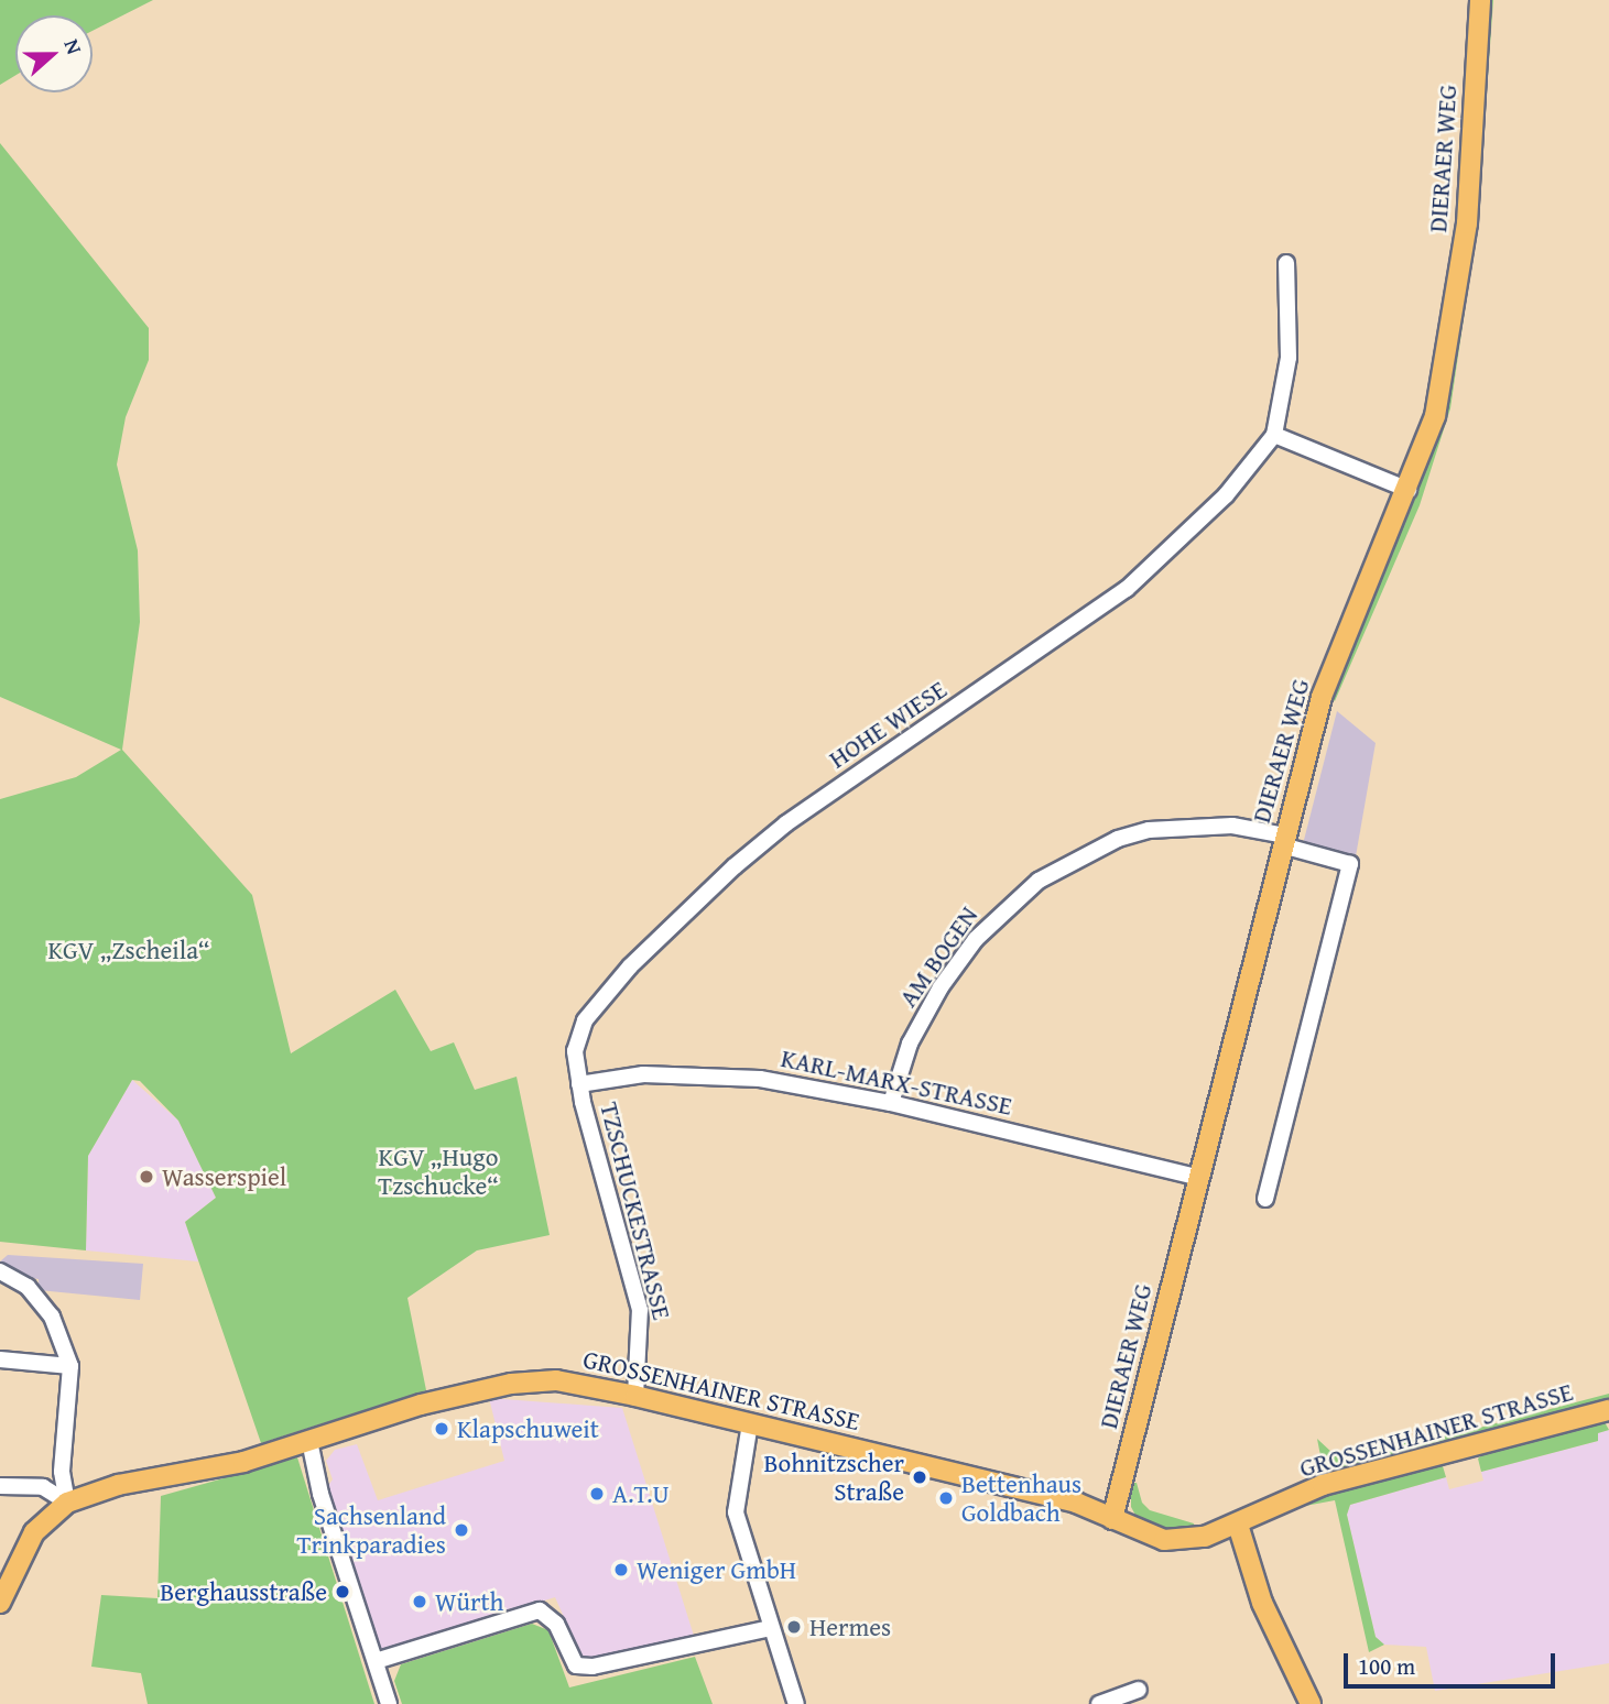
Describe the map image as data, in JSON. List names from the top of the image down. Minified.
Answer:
{"streets":{"main road":["DIERAER WEG","GROSSENHAINER STRASSE"],"street":["HOHE WIESE","AM BOGEN","KARL-MARX-STRASSE","TZSCHUCKESTRASSE"]},"crossings":[["DIERAER WEG","AM BOGEN"],["DIERAER WEG","KARL-MARX-STRASSE"],["DIERAER WEG","GROSSENHAINER STRASSE"],["HOHE WIESE","KARL-MARX-STRASSE"],["HOHE WIESE","TZSCHUCKESTRASSE"],["AM BOGEN","KARL-MARX-STRASSE"],["KARL-MARX-STRASSE","TZSCHUCKESTRASSE"],["TZSCHUCKESTRASSE","GROSSENHAINER STRASSE"]],"parks":["KGV „Zscheila“","KGV „Hugo Tzschucke“"],"places":["Wasserspiel","Klapschuweit","Bohnitzscher Straße","A.T.U","Bettenhaus Goldbach","Sachsenland Trinkparadies","Weniger GmbH","Berghausstraße","Würth","Hermes"],"scale_bar":"100 m","north":"right"}
